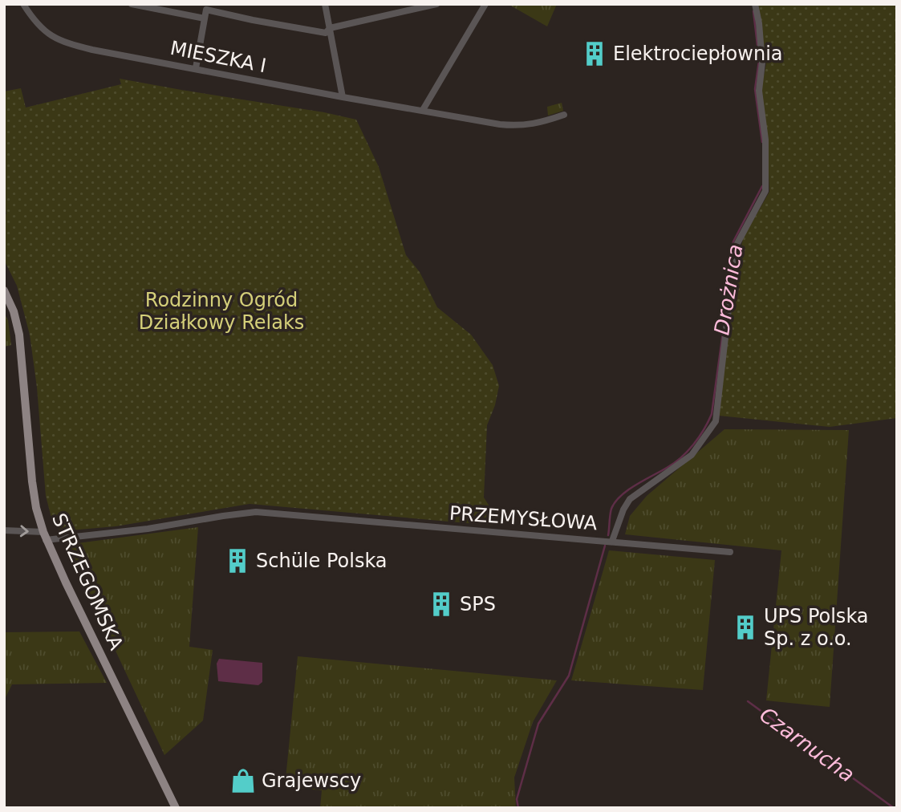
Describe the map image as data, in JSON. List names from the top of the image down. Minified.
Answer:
{"streets":{"main road":["STRZEGOMSKA"],"street":["MIESZKA I","PRZEMYSŁOWA"]},"crossings":[["PRZEMYSŁOWA","STRZEGOMSKA"]],"water":["Drożnica","Czarnucha"],"parks":["Rodzinny Ogród Działkowy Relaks"],"places":{"building":["Elektrociepłownia","Schüle Polska","SPS","UPS Polska Sp. z o.o."],"shop":["Grajewscy"]}}
